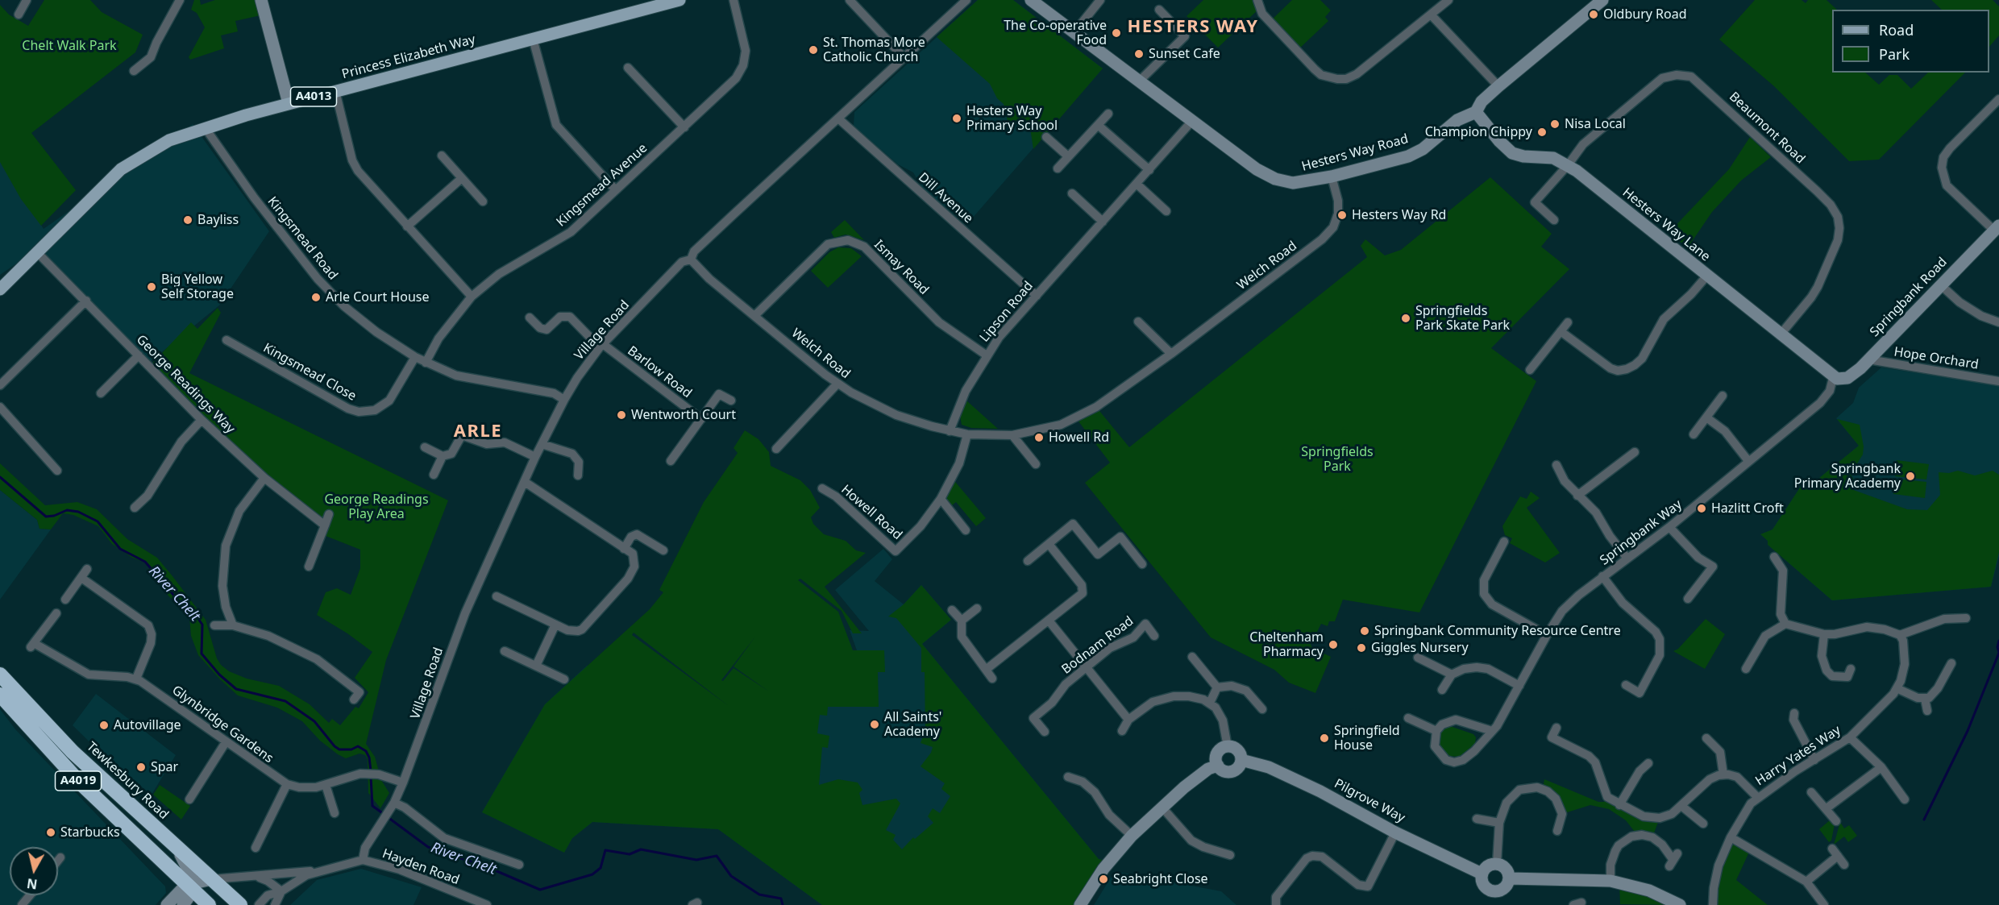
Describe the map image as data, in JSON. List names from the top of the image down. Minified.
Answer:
{"streets":{"highway":["A4019","Tewkesbury Road"],"main road":["Princess Elizabeth Way","A4013"],"street":["Beaumont Road","Hesters Way Road","Kingsmead Avenue","Dill Avenue","Hesters Way Lane","Kingsmead Road","Welch Road","Ismay Road","Springbank Road","Lipson Road","Village Road","Hope Orchard","Kingsmead Close","Barlow Road","George Readings Way","Howell Road","Springbank Way","Bodnam Road","Glynbridge Gardens","Harry Yates Way","Pilgrove Way","Hayden Road"]},"crossings":[["Princess Elizabeth Way","Kingsmead Road"],["Princess Elizabeth Way","George Readings Way"],["Beaumont Road","Hesters Way Lane"],["Hesters Way Road","Hesters Way Lane"],["Hesters Way Road","Welch Road"],["Hesters Way Road","Lipson Road"],["Kingsmead Avenue","Kingsmead Road"],["Dill Avenue","Lipson Road"],["Dill Avenue","Village Road"],["Hesters Way Lane","Springbank Road"],["Hesters Way Lane","Springbank Way"],["Kingsmead Road","Village Road"],["Kingsmead Road","Kingsmead Close"],["Welch Road","Ismay Road"],["Welch Road","Lipson Road"],["Welch Road","Village Road"],["Welch Road","Howell Road"],["Ismay Road","Lipson Road"],["Springbank Road","Hope Orchard"],["Springbank Road","Springbank Way"],["Village Road","Barlow Road"],["Village Road","Glynbridge Gardens"],["Village Road","Hayden Road"],["Tewkesbury Road","Hayden Road"]],"districts":["HESTERS WAY","ARLE"],"water":["River Chelt"],"parks":["Chelt Walk Park","Springfields Park","George Readings Play Area"],"places":["Oldbury Road","The Co-operative Food","St. Thomas More Catholic Church","Sunset Cafe","Hesters Way Primary School","Nisa Local","Champion Chippy","Hesters Way Rd","Bayliss","Big Yellow Self Storage","Arle Court House","Springfields Park Skate Park","Wentworth Court","Howell Rd","Springbank Primary Academy","Hazlitt Croft","Springbank Community Resource Centre","Cheltenham Pharmacy","Giggles Nursery","All Saints' Academy","Autovillage","Springfield House","Spar","Starbucks","Seabright Close"],"legend":["Road","Park"],"north":"bottom"}
